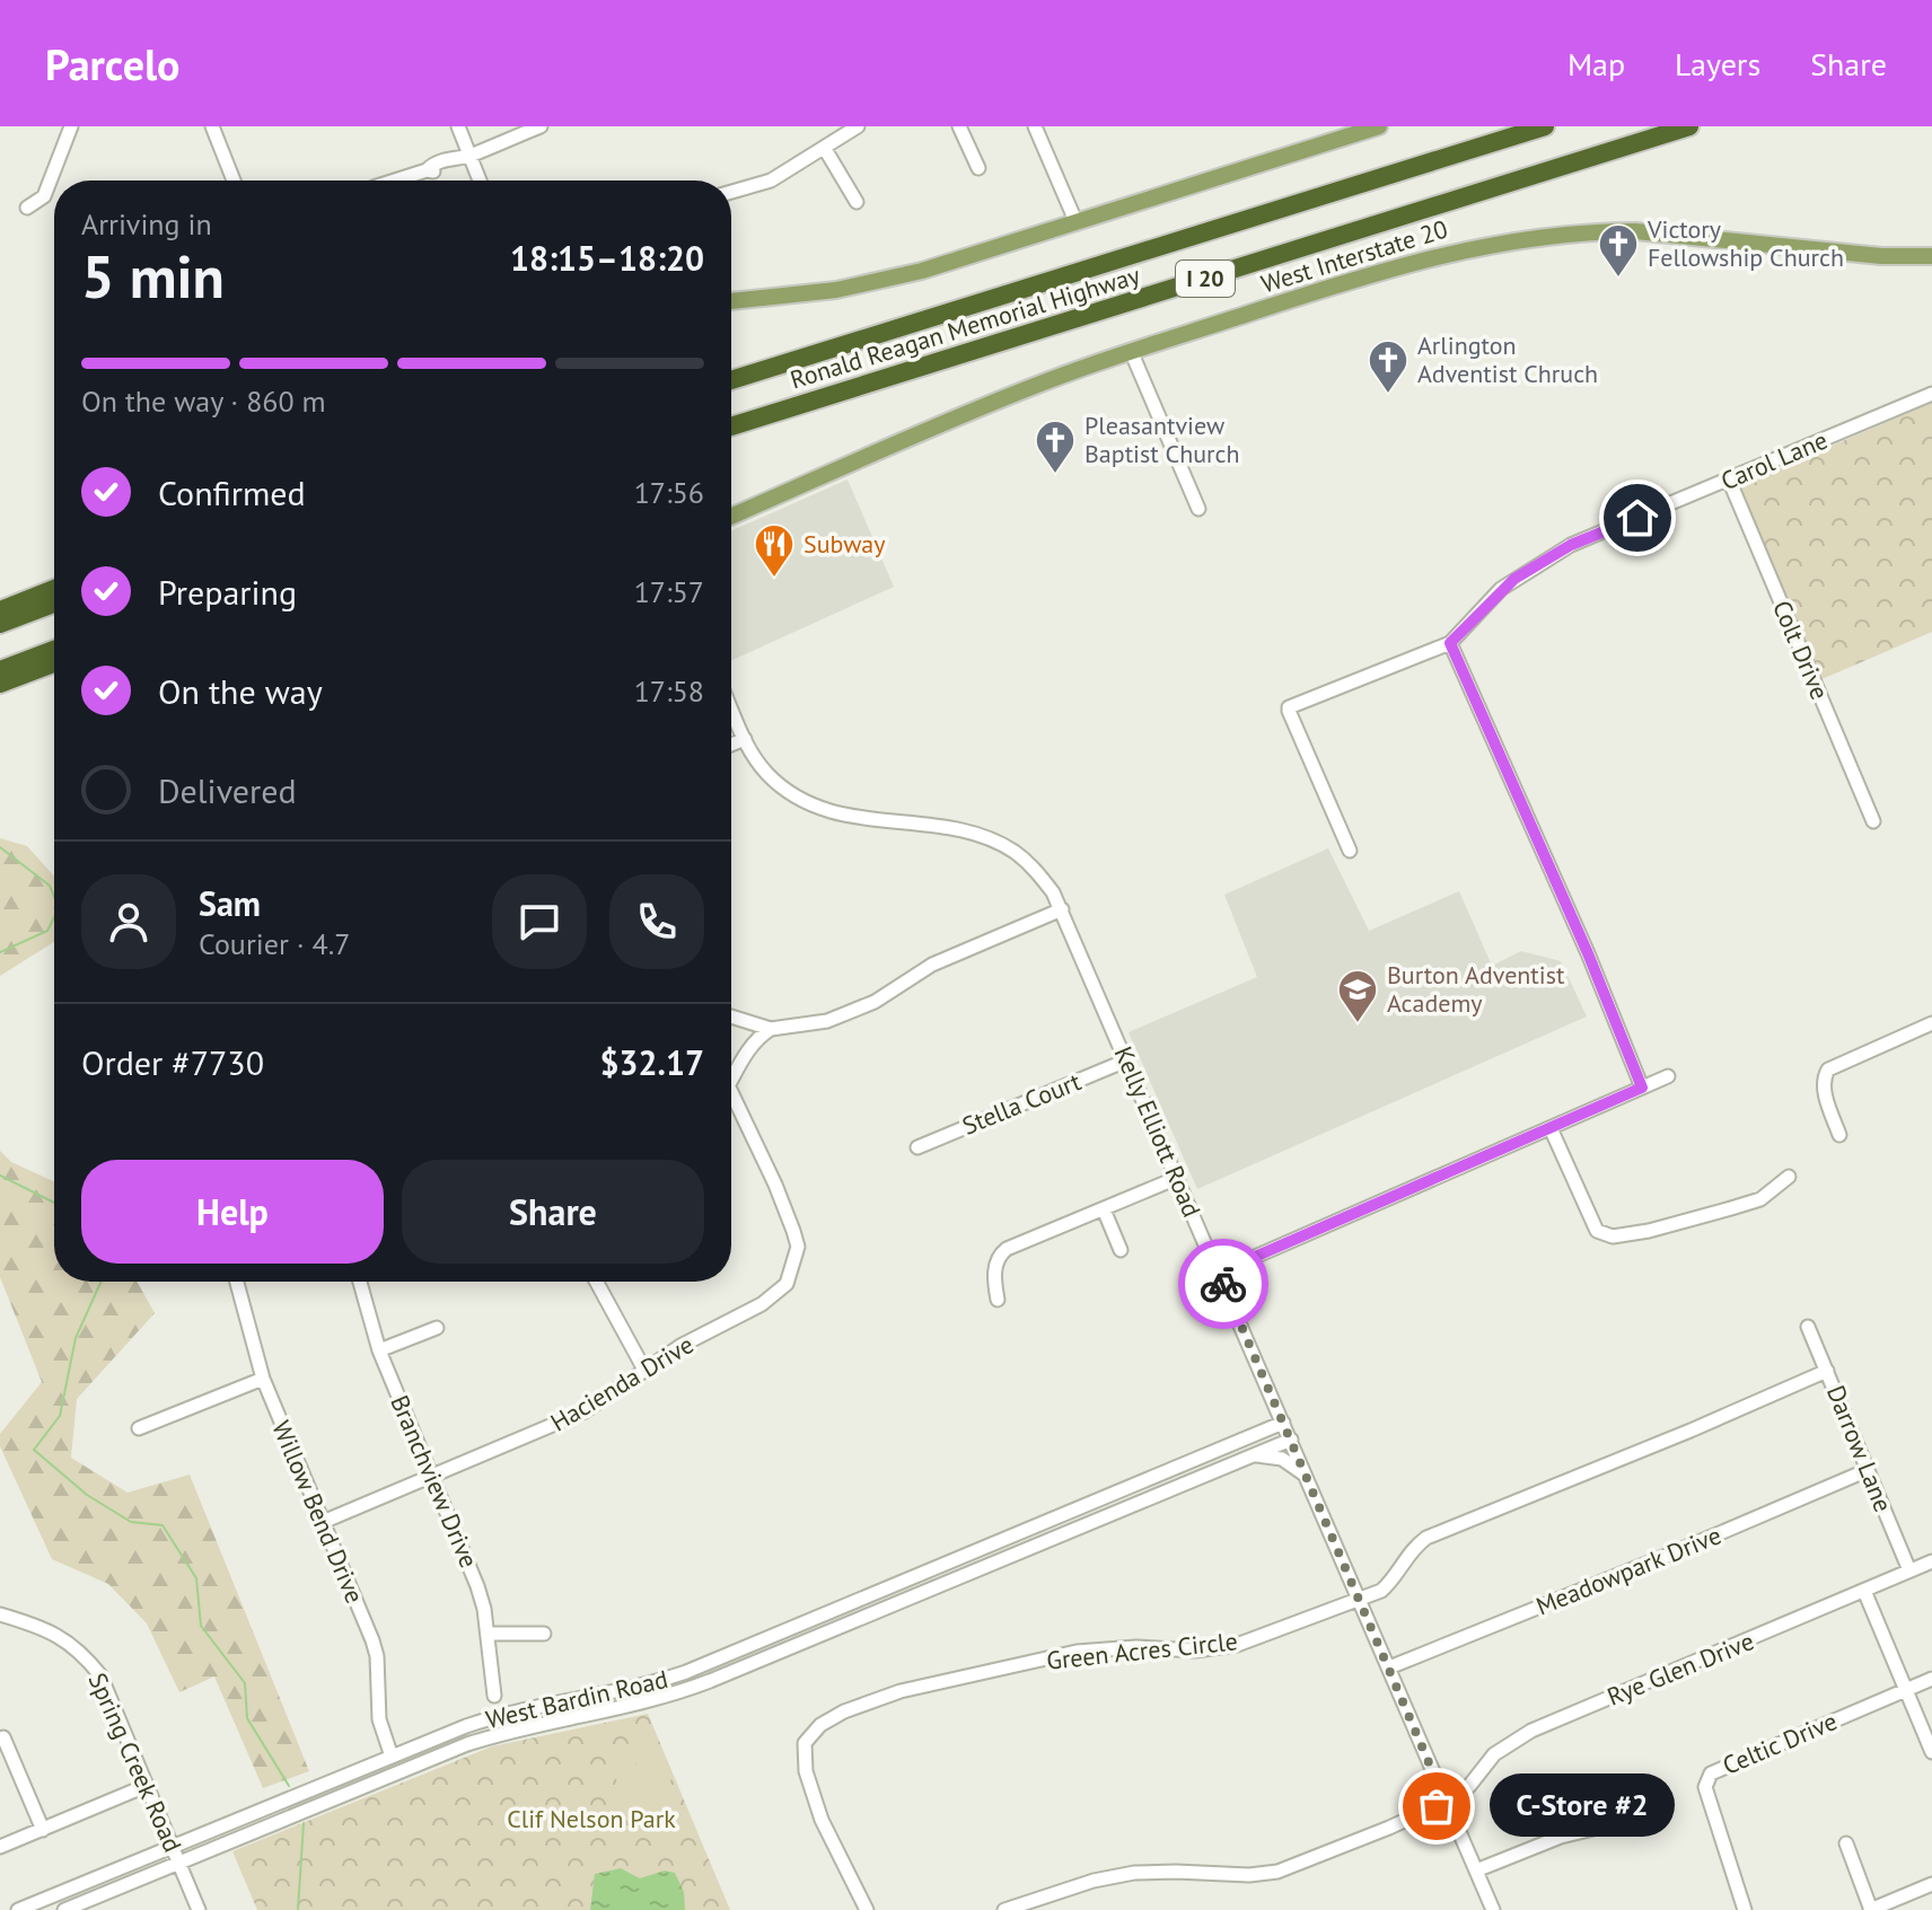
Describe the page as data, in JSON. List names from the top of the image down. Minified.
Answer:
{"streets":{"highway":["I 20","Ronald Reagan Memorial Highway"],"main road":["West Interstate 20"],"street":["Carol Lane","Colt Drive","Stella Court","Kelly Elliott Road","Hacienda Drive","Darrow Lane","Branchview Drive","Willow Bend Drive","Meadowpark Drive","Green Acres Circle","Rye Glen Drive","West Bardin Road","Celtic Drive","Spring Creek Road"]},"crossings":[["Carol Lane","Colt Drive"],["Stella Court","Kelly Elliott Road"],["Kelly Elliott Road","Meadowpark Drive"],["Kelly Elliott Road","Green Acres Circle"],["Kelly Elliott Road","Rye Glen Drive"],["Kelly Elliott Road","West Bardin Road"],["Hacienda Drive","Branchview Drive"],["Hacienda Drive","Willow Bend Drive"],["Darrow Lane","Meadowpark Drive"],["Darrow Lane","Green Acres Circle"],["Darrow Lane","Rye Glen Drive"],["Willow Bend Drive","West Bardin Road"],["West Bardin Road","Spring Creek Road"]],"parks":["Clif Nelson Park"],"places":{"church":["Victory Fellowship Church","Arlington Adventist Chruch","Pleasantview Baptist Church"],"restaurant":["Subway"],"school or university":["Burton Adventist Academy"],"other":["C-Store #2"]},"page":{"header":"Parcelo","nav":["Map","Layers","Share"],"heading":["5 min","Arriving in","18:15–18:20"],"panel":["Sam","Courier · 4.7","Order #7730","$32.17"],"bar":"On the way · 860 m","list":[["Confirmed","17:56"],["Preparing","17:57"],["On the way","17:58"],"Delivered"],"buttons":["Help","Share"],"bubble":"C-Store #2"}}
